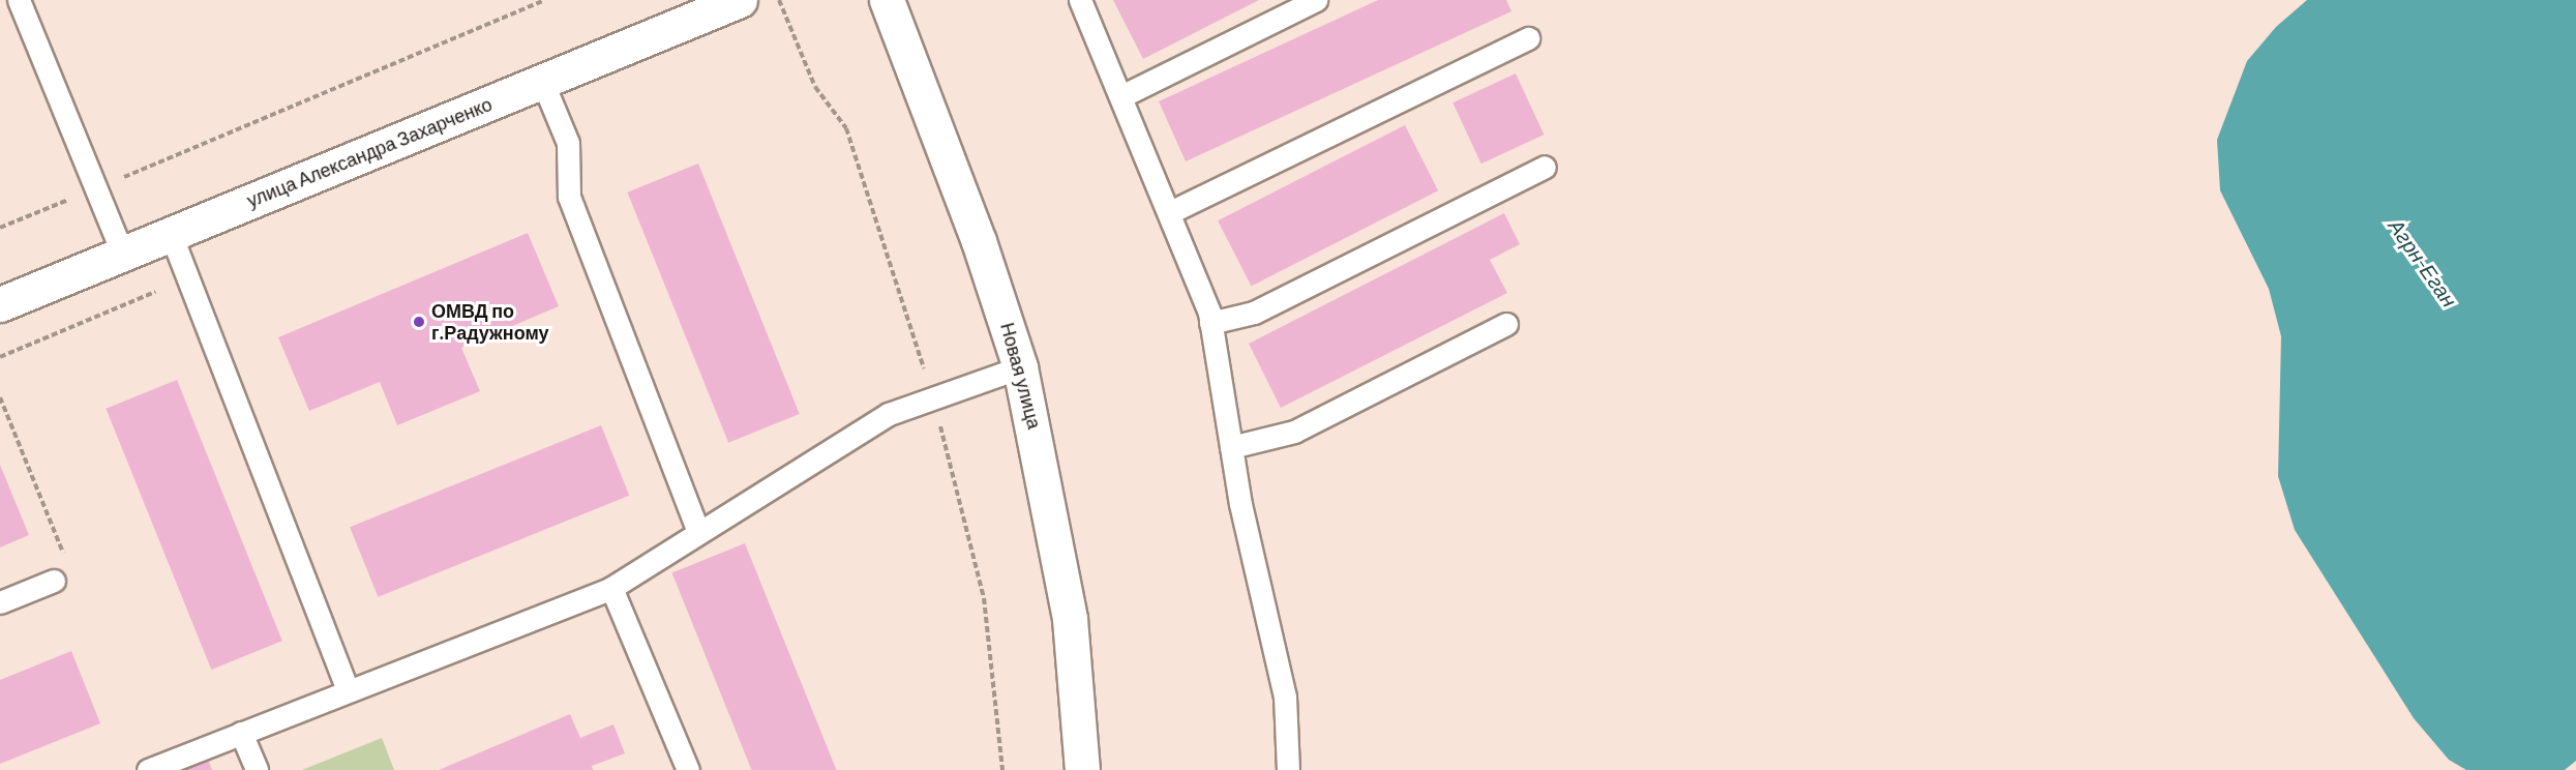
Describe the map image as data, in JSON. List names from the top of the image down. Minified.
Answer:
{"streets":{"street":["улица Александра Захарченко","Новая улица"]},"water":["Агрн-Еган"],"places":["ОМВД по г.Радужному"]}
